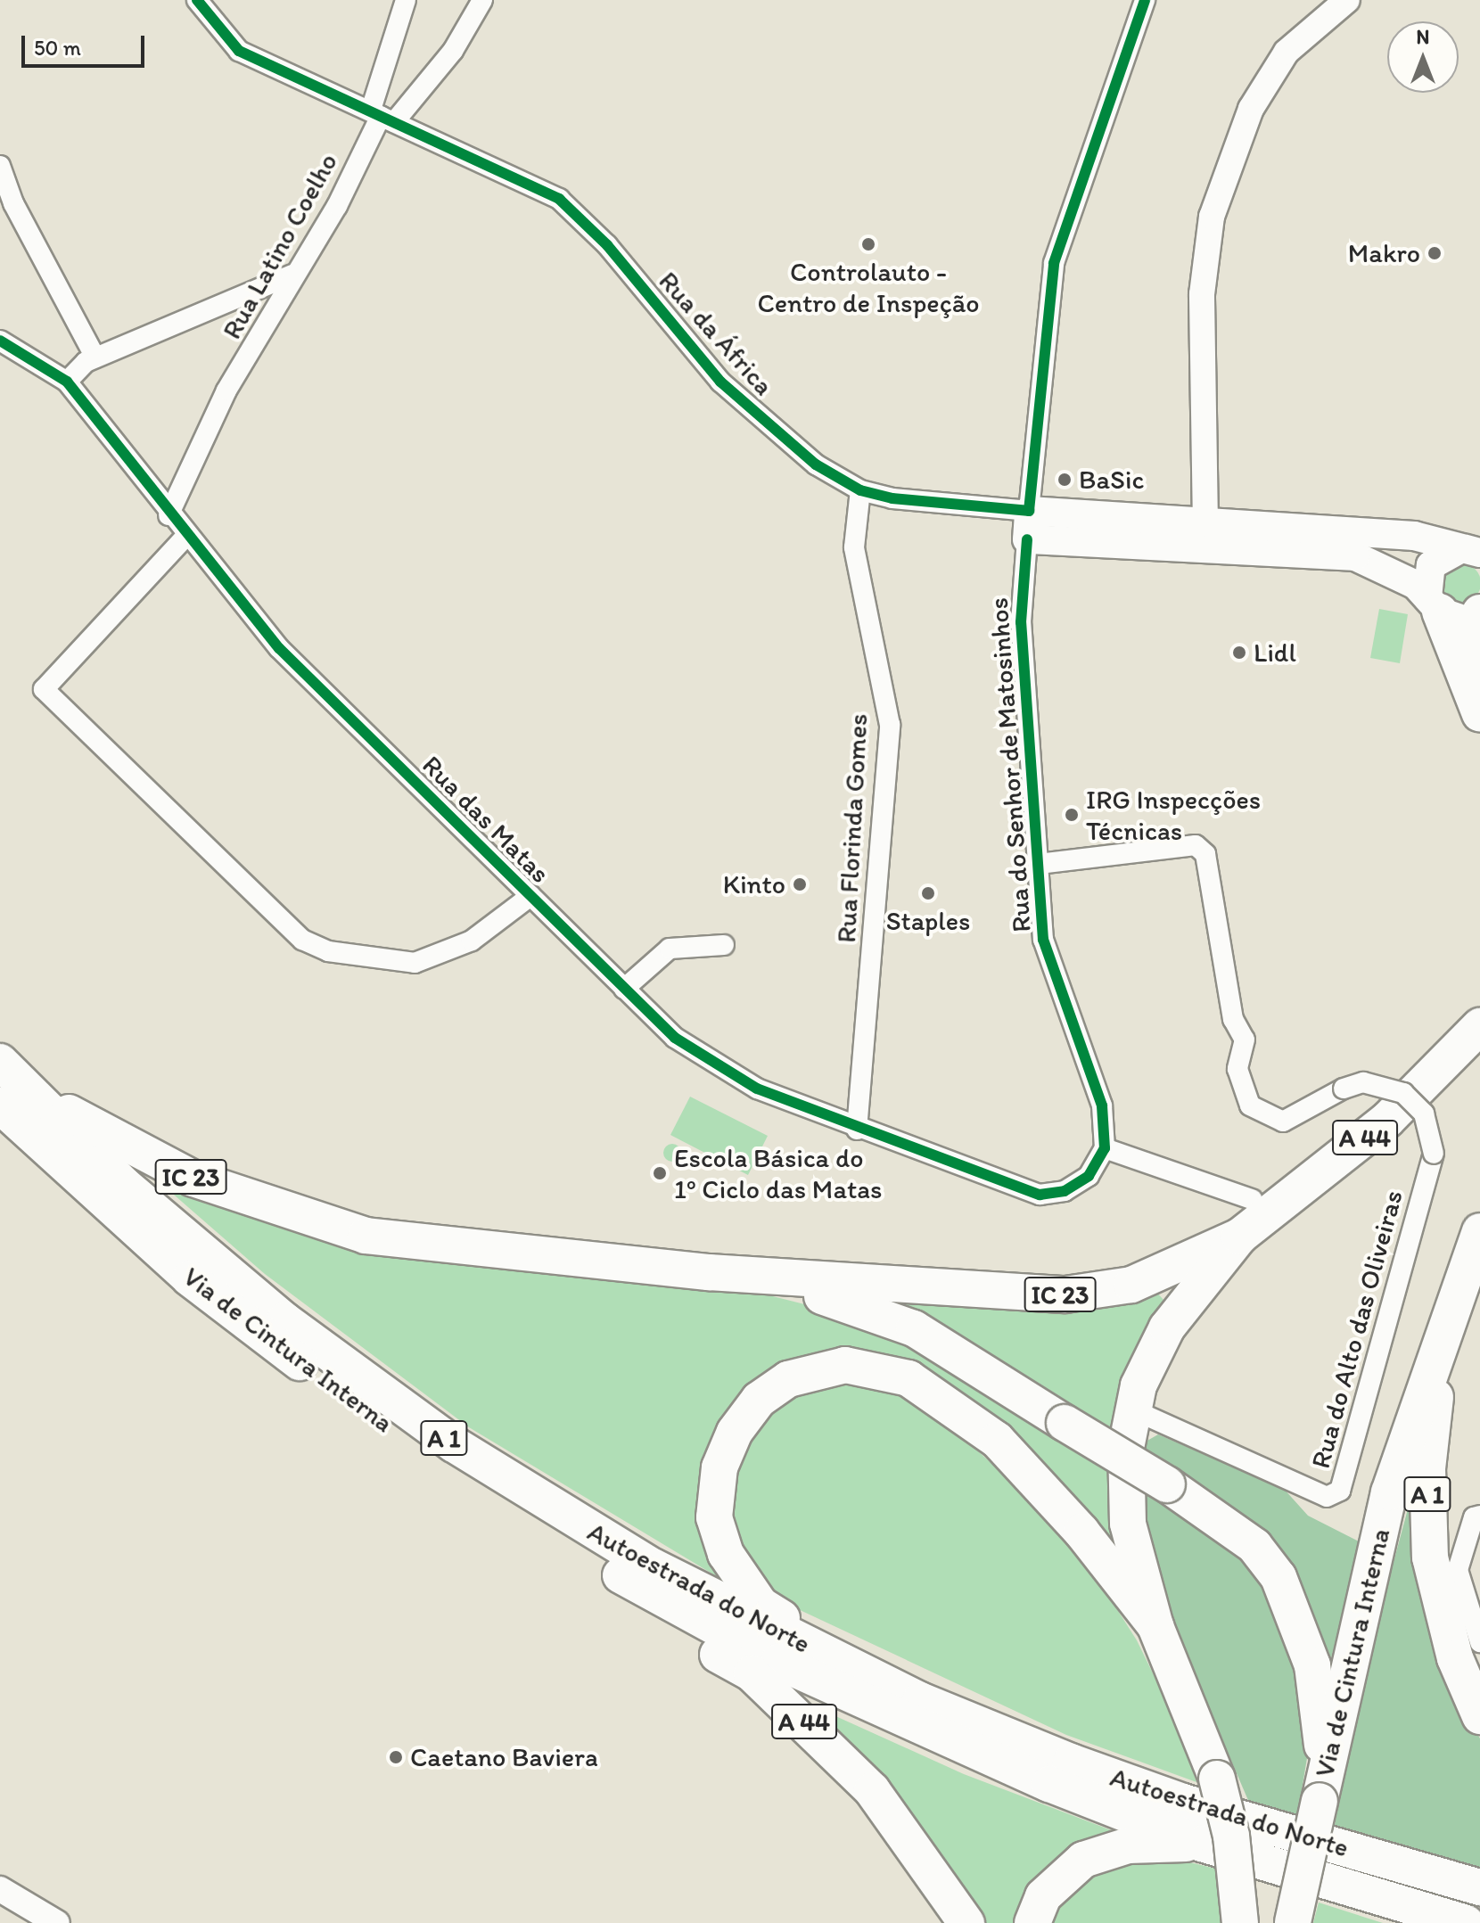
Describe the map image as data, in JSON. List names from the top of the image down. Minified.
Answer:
{"streets":{"highway":["A 44","IC 23","Via de Cintura Interna","A 1","Autoestrada do Norte"],"main road":["Rua do Senhor de Matosinhos"],"street":["Rua Latino Coelho","Rua da África","Rua das Matas","Rua Florinda Gomes","Rua do Alto das Oliveiras"]},"crossings":[["Rua Latino Coelho","Rua da África"],["Rua Latino Coelho","Rua das Matas"],["Rua da África","Rua do Senhor de Matosinhos"],["Rua da África","Rua Florinda Gomes"],["Rua do Senhor de Matosinhos","Rua das Matas"],["Rua do Senhor de Matosinhos","Rua do Alto das Oliveiras"],["Rua das Matas","Rua Florinda Gomes"],["A 44","IC 23"],["A 44","Via de Cintura Interna"],["A 44","A 1"],["IC 23","Via de Cintura Interna"],["IC 23","Autoestrada do Norte"],["Via de Cintura Interna","A 1"],["Via de Cintura Interna","Autoestrada do Norte"],["A 1","Autoestrada do Norte"]],"places":["Controlauto - Centro de Inspeção","Makro","BaSic","Lidl","IRG Inspecções Técnicas","Kinto","Staples","Escola Básica do 1º Ciclo das Matas","Caetano Baviera"],"scale_bar":"50 m","north":"top"}
